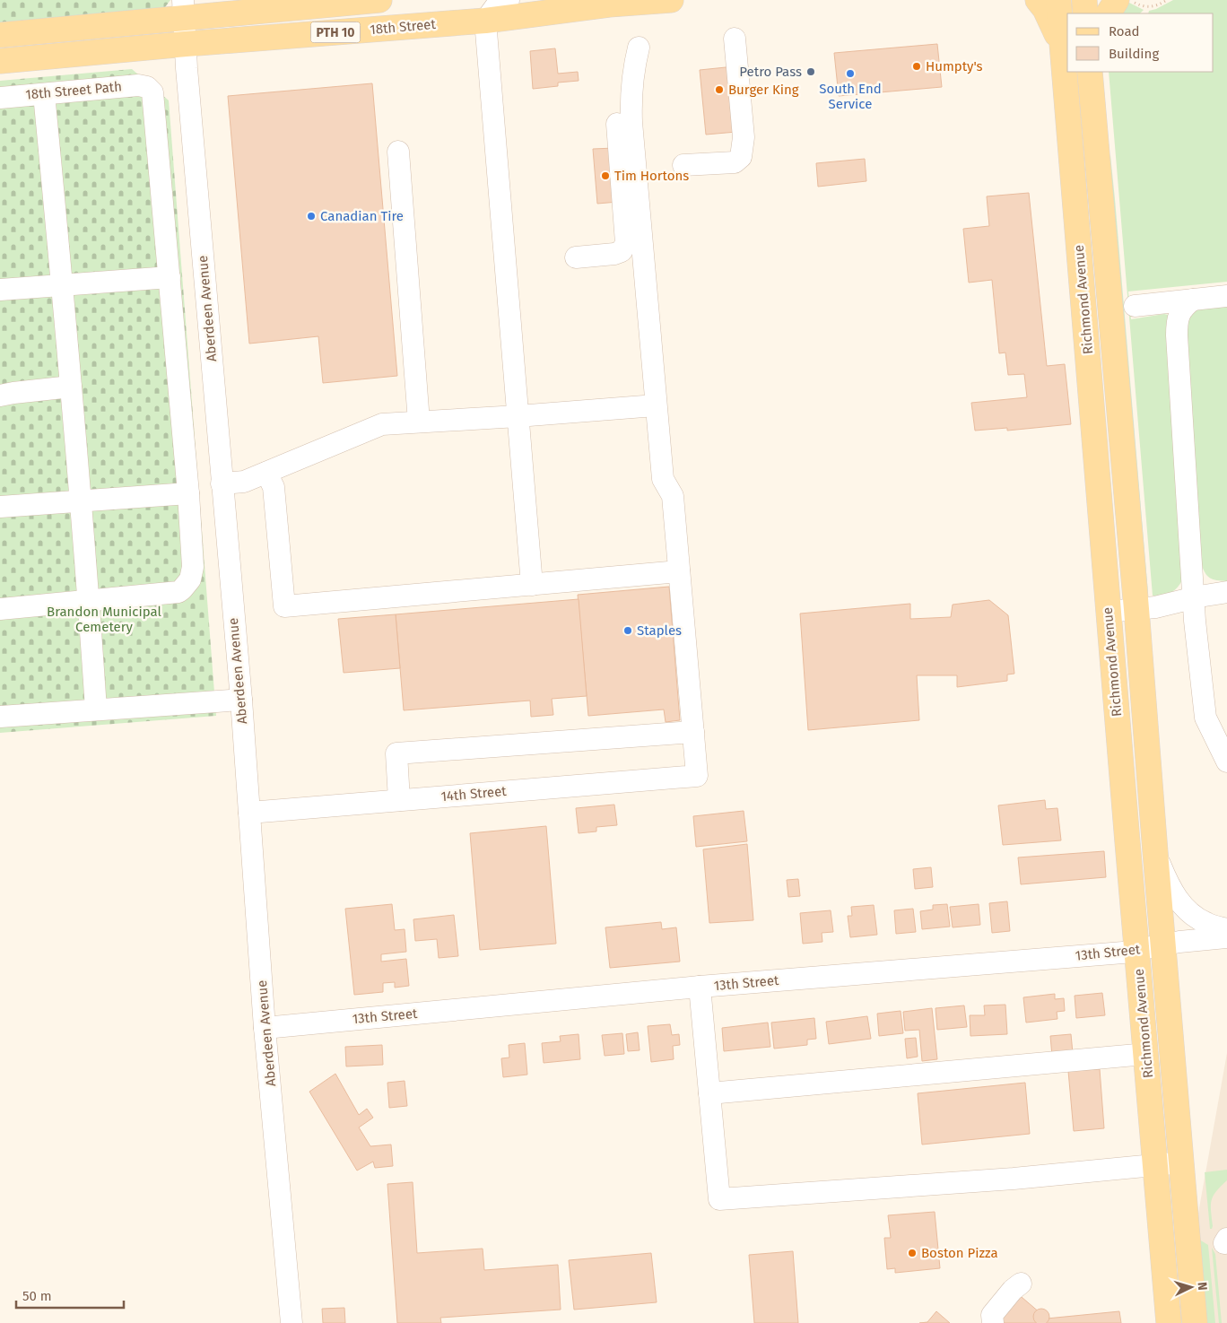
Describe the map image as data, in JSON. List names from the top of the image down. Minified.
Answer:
{"streets":{"main road":["18th Street","PTH 10","Richmond Avenue"],"street":["18th Street Path","Aberdeen Avenue","14th Street","13th Street"]},"crossings":[["18th Street","Aberdeen Avenue"],["PTH 10","Aberdeen Avenue"],["Richmond Avenue","13th Street"],["Aberdeen Avenue","14th Street"],["Aberdeen Avenue","13th Street"]],"parks":["Brandon Municipal Cemetery"],"places":["Humpty's","Petro Pass","South End Service","Burger King","Tim Hortons","Canadian Tire","Staples","Boston Pizza"],"legend":["Road","Building"],"scale_bar":"50 m","north":"right"}
